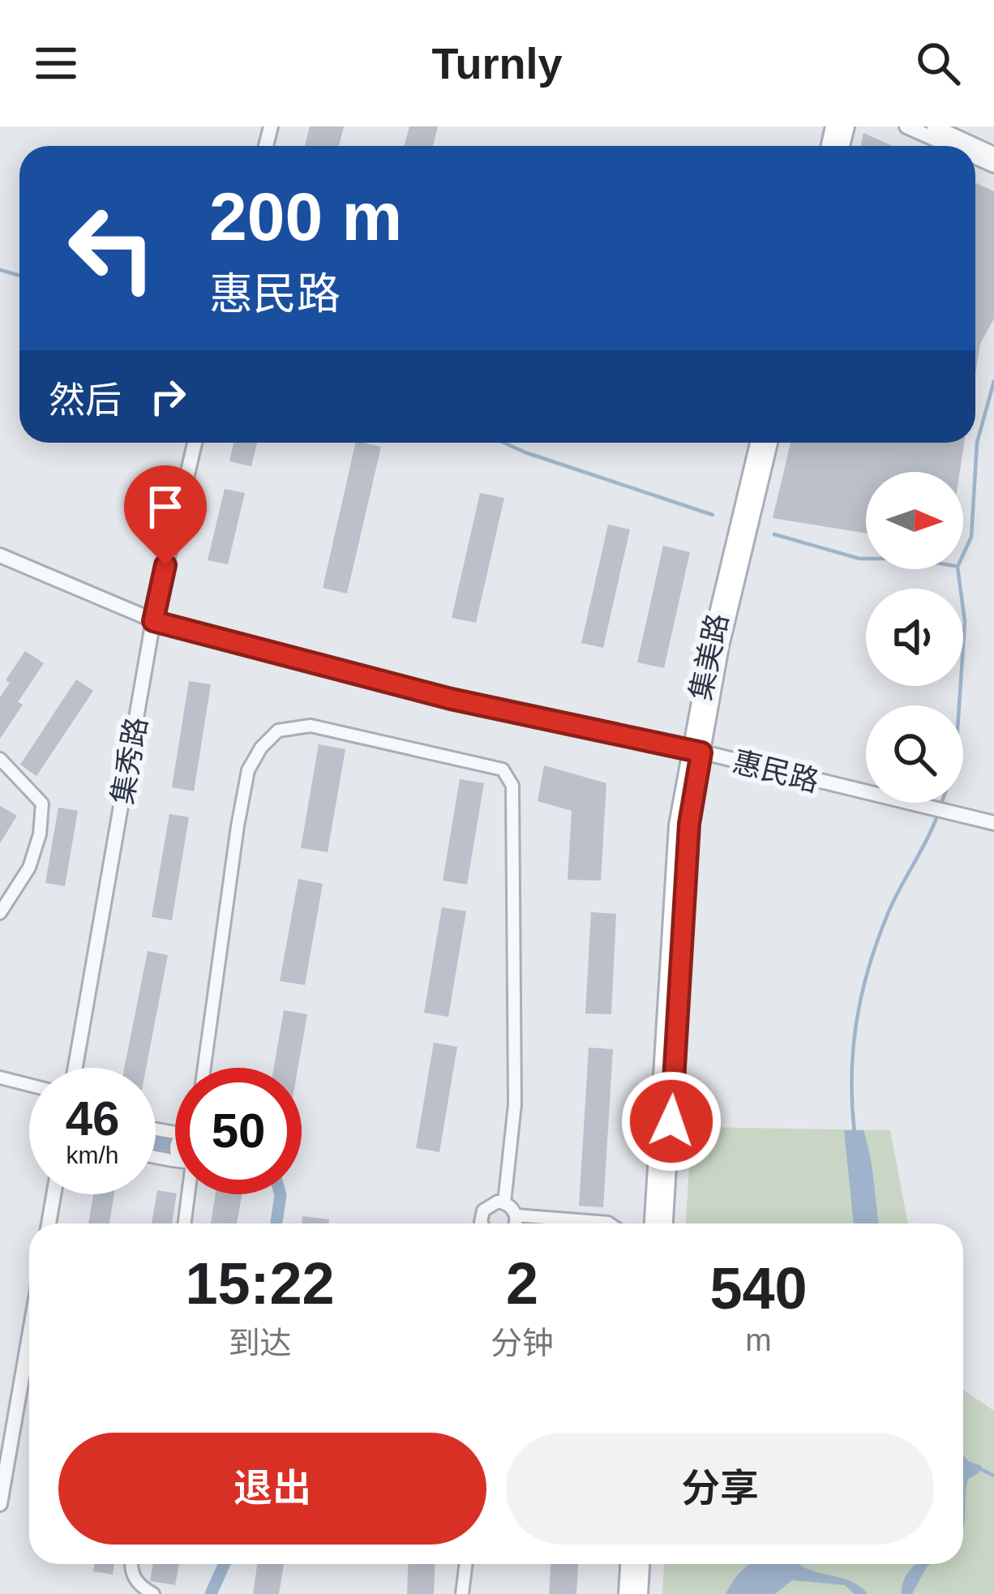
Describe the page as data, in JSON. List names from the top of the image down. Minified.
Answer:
{"streets":{"main road":["集美路"],"street":["集秀路","惠民路"]},"crossings":[["集美路","惠民路"],["集秀路","惠民路"]],"north":"right","page":{"header":"Turnly","turn":["200 m","惠民路"],"then":"然后","speed":"46 km/h","limit":"50","eta":["15:22","到达","2","分钟","540","m"],"buttons":["退出","分享"]}}
